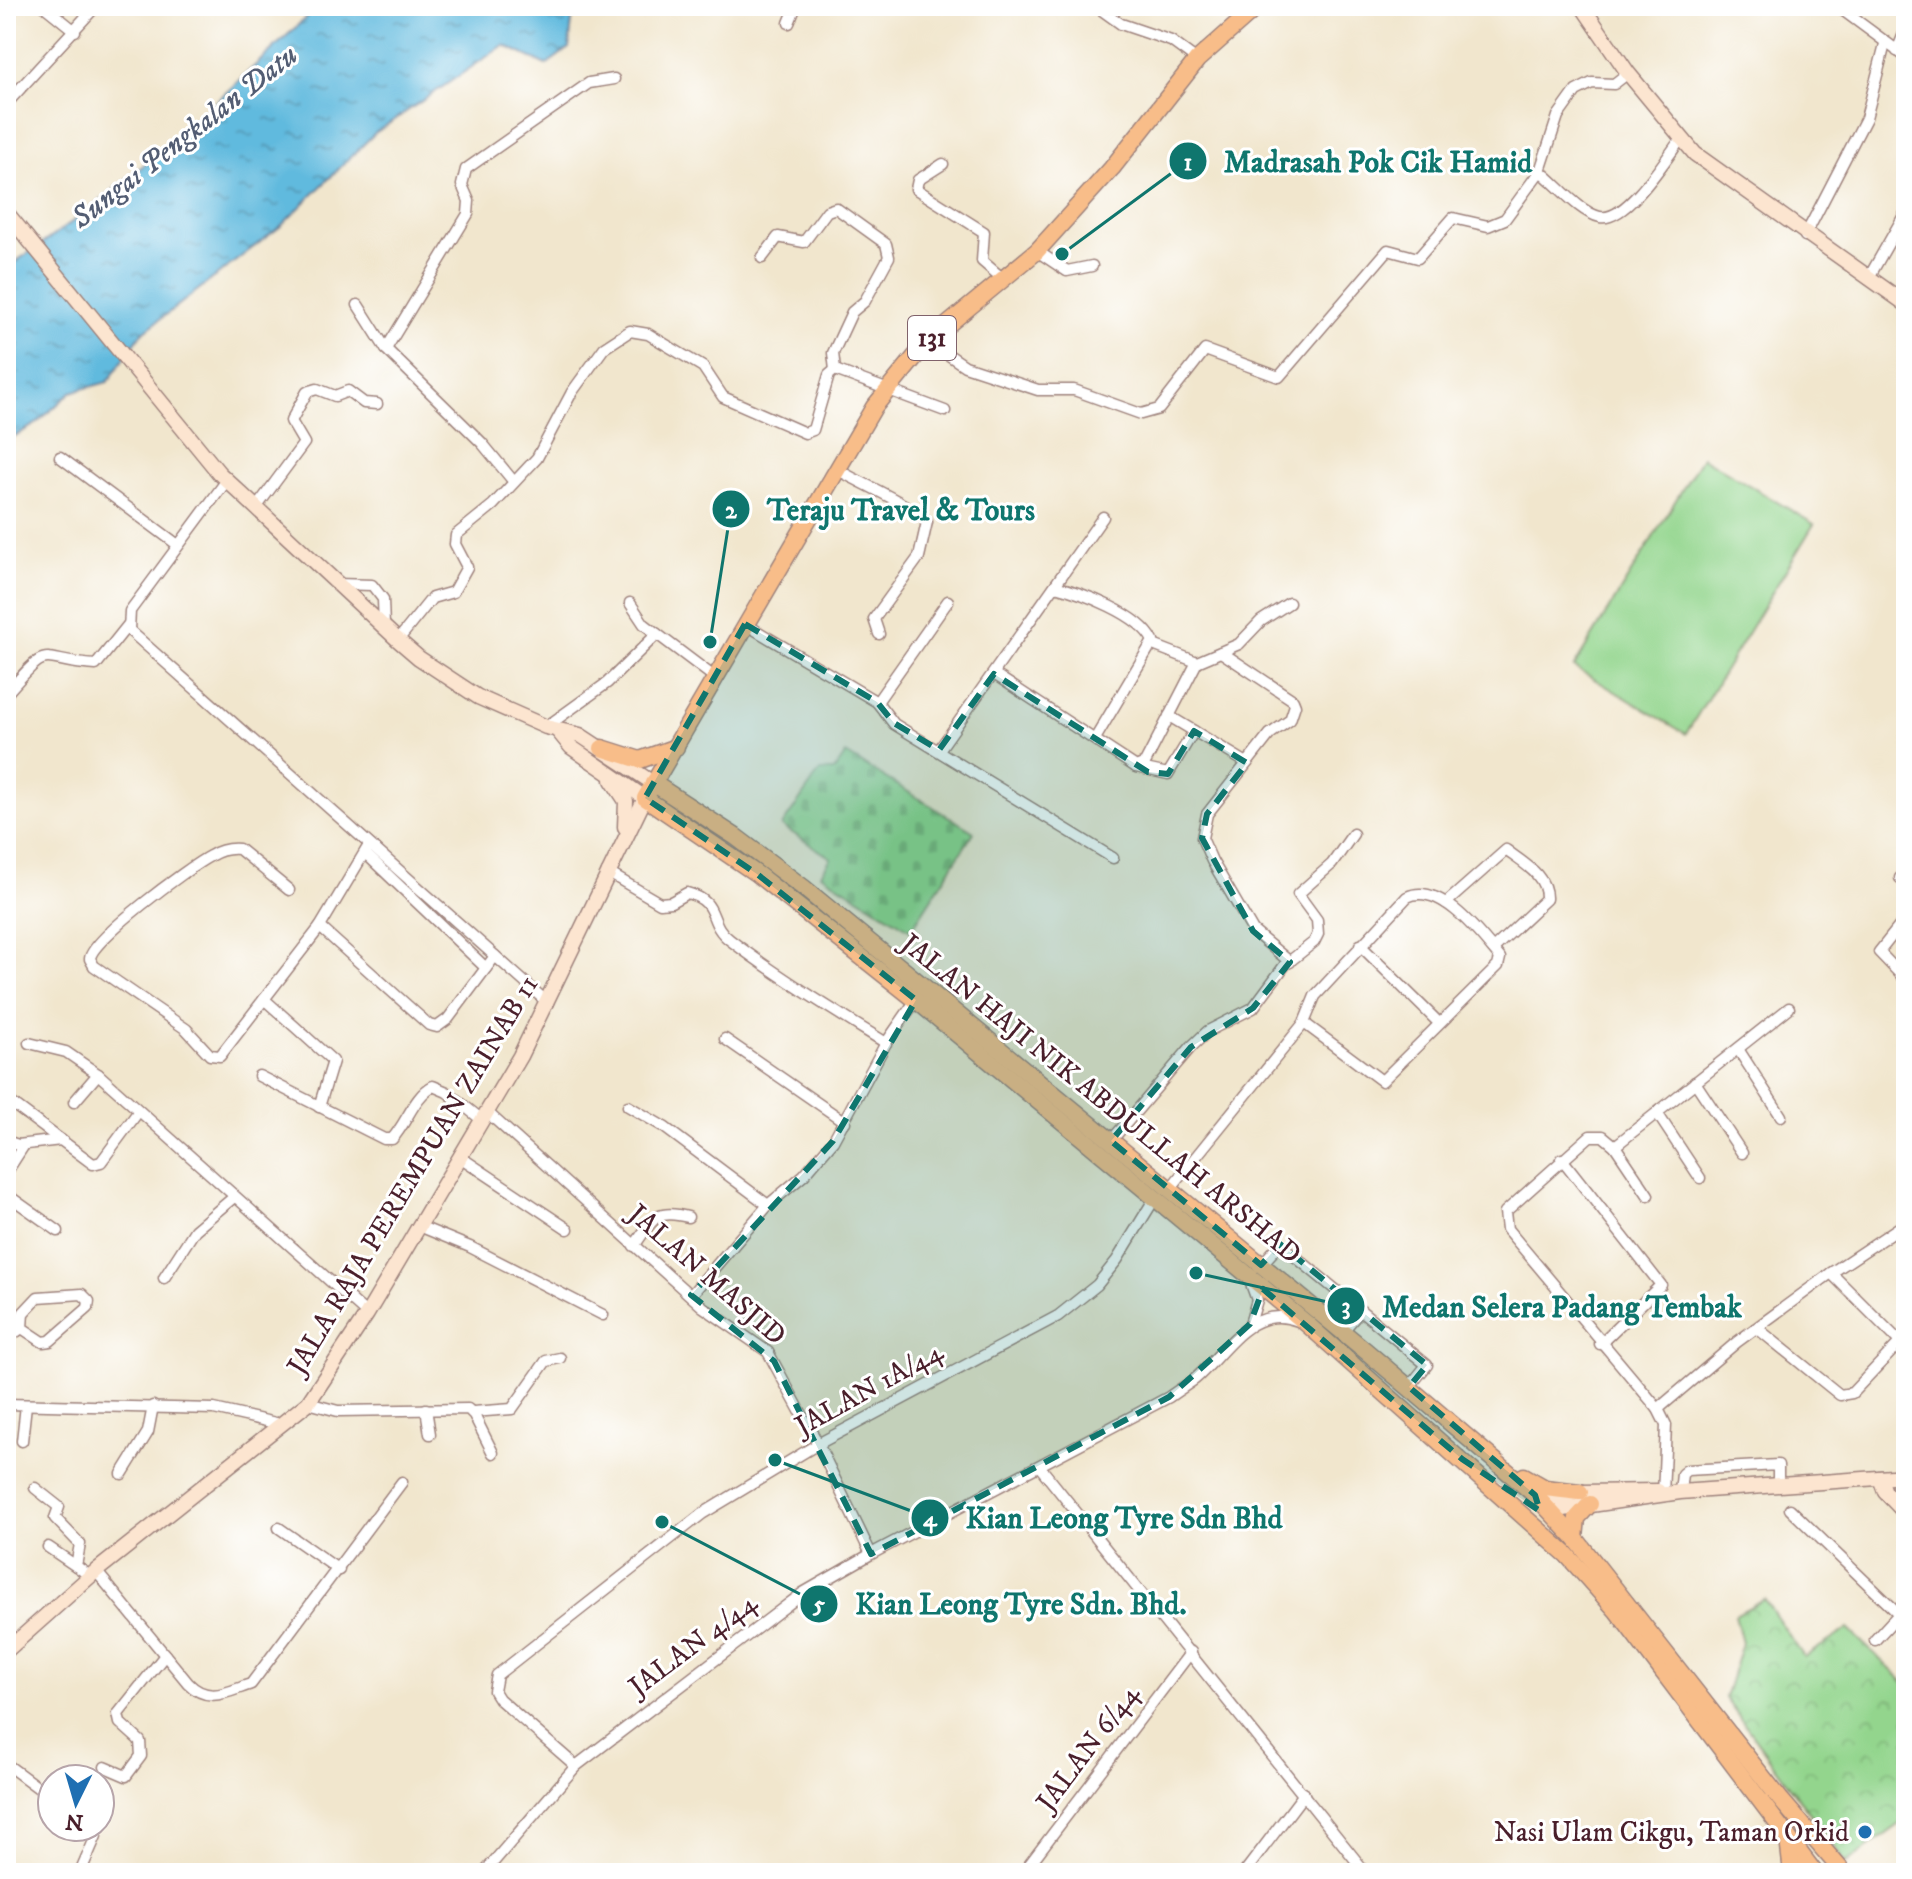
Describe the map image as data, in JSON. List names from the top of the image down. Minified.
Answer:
{"streets":{"main road":["131","JALAN HAJI NIK ABDULLAH ARSHAD","JALA RAJA PEREMPUAN ZAINAB 11"],"street":["JALAN MASJID","JALAN 1A/44","JALAN 4/44","JALAN 6/44"]},"crossings":[["131","JALAN HAJI NIK ABDULLAH ARSHAD"],["131","JALA RAJA PEREMPUAN ZAINAB 11"],["JALAN HAJI NIK ABDULLAH ARSHAD","JALA RAJA PEREMPUAN ZAINAB 11"],["JALAN HAJI NIK ABDULLAH ARSHAD","JALAN 1A/44"],["JALA RAJA PEREMPUAN ZAINAB 11","JALAN MASJID"],["JALAN MASJID","JALAN 1A/44"],["JALAN MASJID","JALAN 4/44"],["JALAN 1A/44","JALAN 4/44"]],"water":["Sungai Pengkalan Datu"],"places":["Madrasah Pok Cik Hamid","Teraju Travel & Tours","Medan Selera Padang Tembak","Kian Leong Tyre Sdn Bhd","Kian Leong Tyre Sdn. Bhd.","Nasi Ulam Cikgu, Taman Orkid"],"north":"bottom"}
